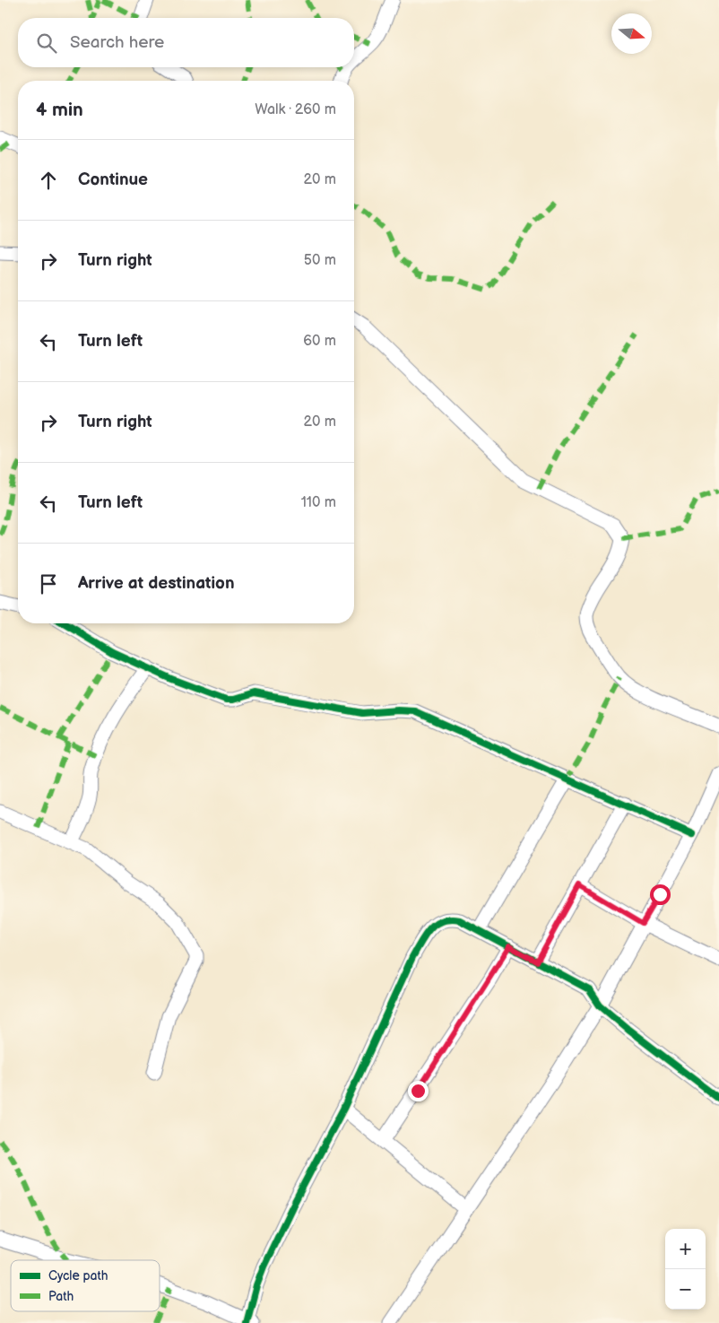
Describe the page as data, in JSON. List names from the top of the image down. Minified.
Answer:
{"legend":["Cycle path","Path"],"north":"right","page":{"search":"Search here","heading":["4 min","Walk · 260 m"],"list":[["Continue","20 m"],["Turn right","50 m"],["Turn left","60 m"],["Turn right","20 m"],["Turn left","110 m"],"Arrive at destination"],"map_buttons":["+","−"]}}
